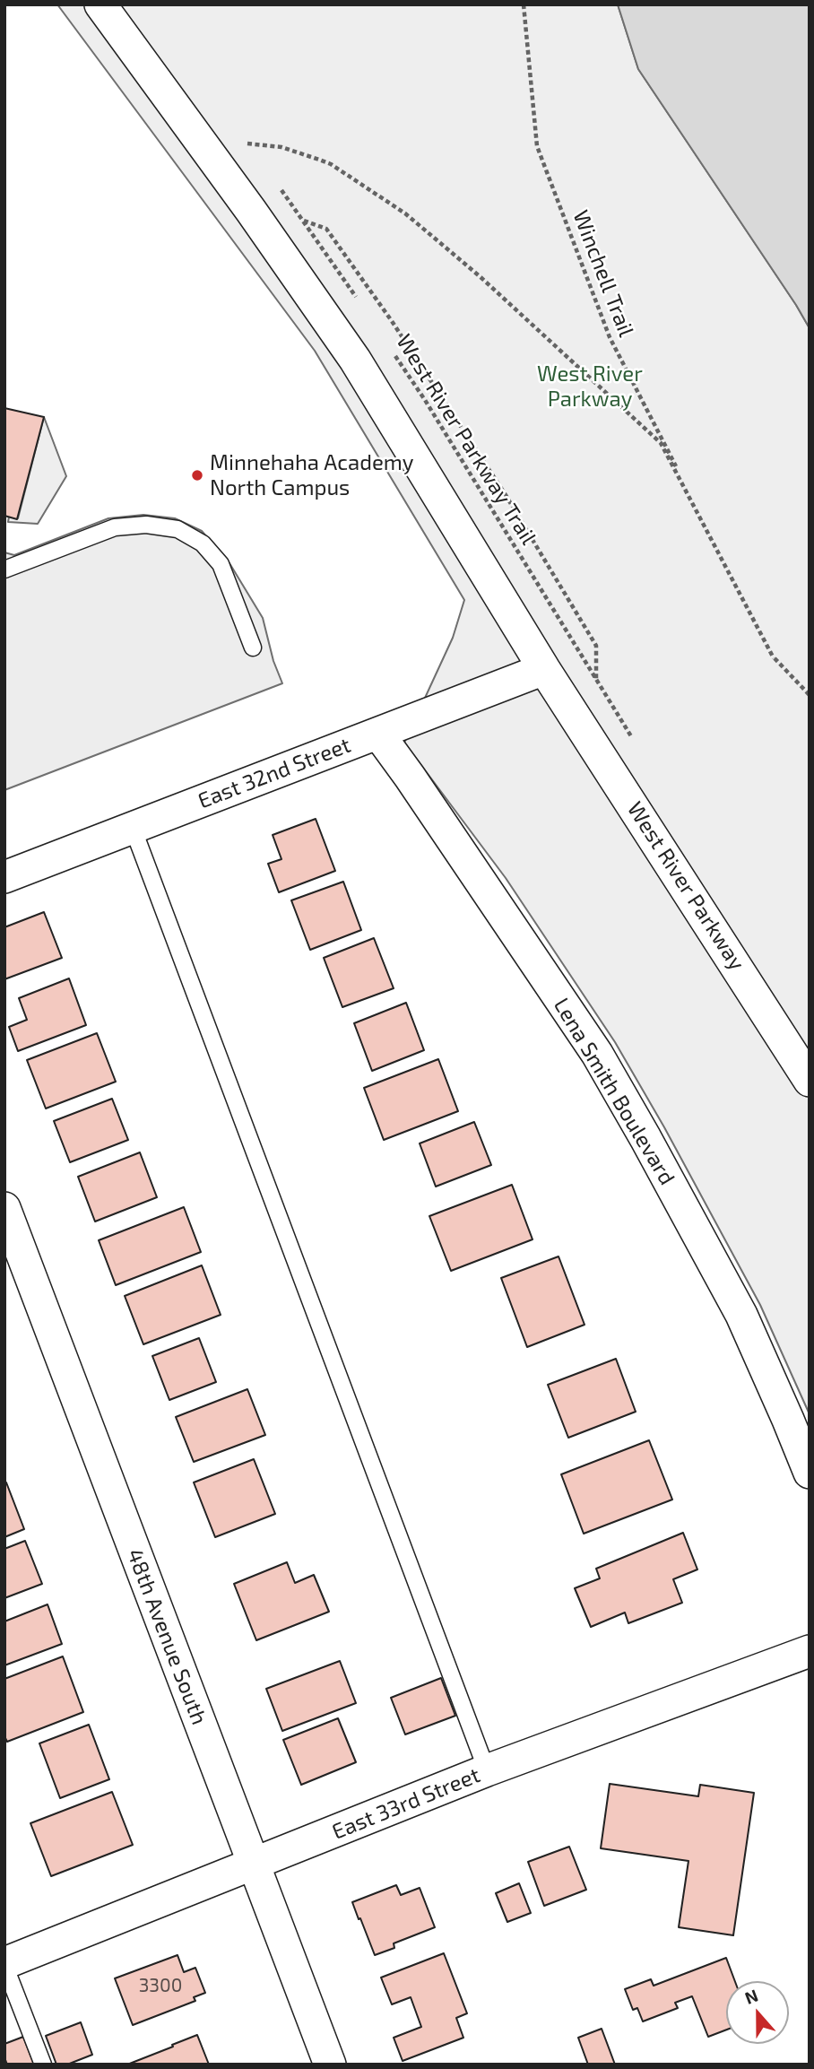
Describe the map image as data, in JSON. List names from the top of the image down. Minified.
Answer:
{"streets":{"street":["East 32nd Street","West River Parkway","Lena Smith Boulevard","48th Avenue South","East 33rd Street"],"path":["Winchell Trail","West River Parkway Trail"]},"crossings":[["East 32nd Street","West River Parkway"],["East 32nd Street","Lena Smith Boulevard"],["48th Avenue South","East 33rd Street"]],"parks":["West River Parkway"],"places":["Minnehaha Academy North Campus"],"house_numbers":["3300"],"north":"top"}
